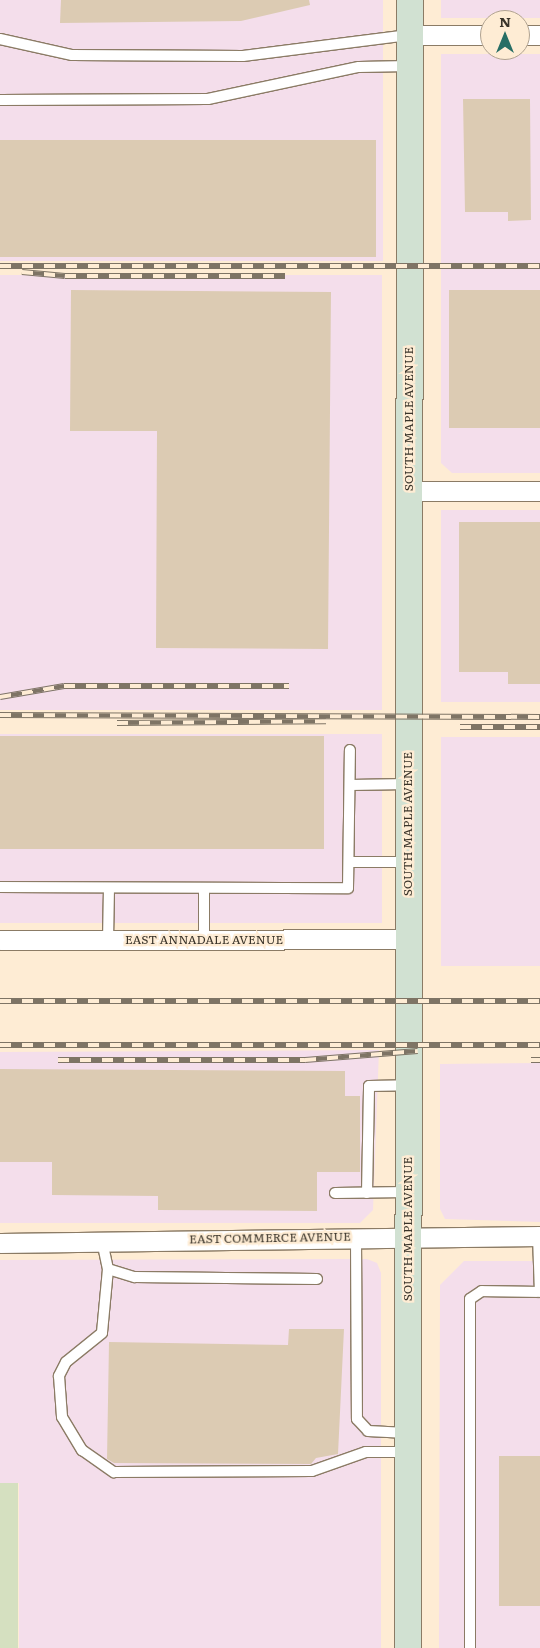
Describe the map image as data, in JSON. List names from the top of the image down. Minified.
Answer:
{"streets":{"street":["SOUTH MAPLE AVENUE","EAST ANNADALE AVENUE","EAST COMMERCE AVENUE"]},"crossings":[["SOUTH MAPLE AVENUE","EAST ANNADALE AVENUE"],["SOUTH MAPLE AVENUE","EAST COMMERCE AVENUE"]],"north":"top"}
